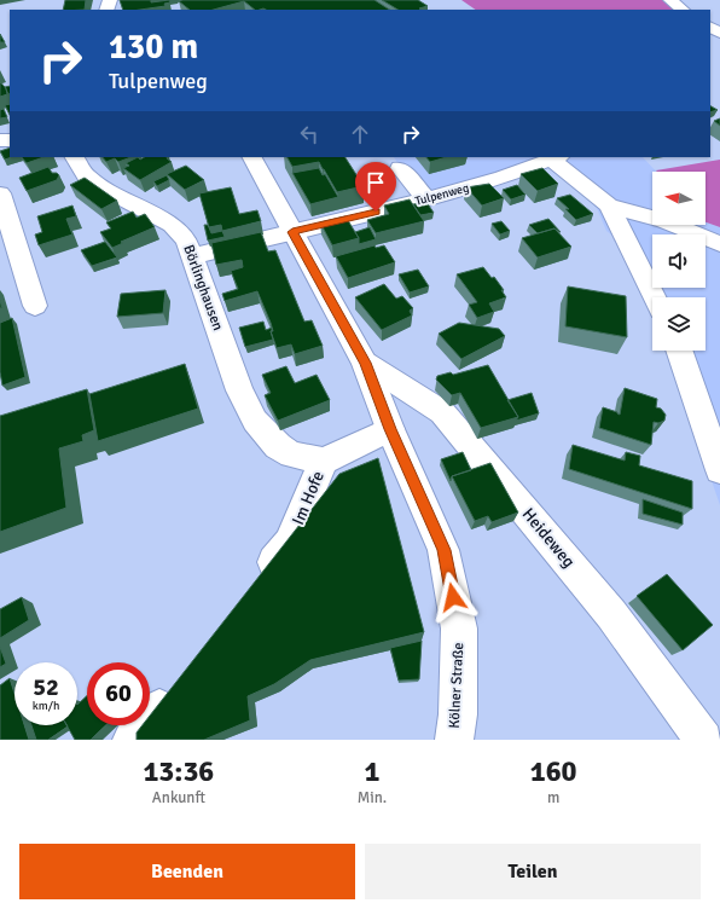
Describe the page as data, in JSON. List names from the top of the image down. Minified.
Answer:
{"streets":{"street":["Tulpenweg","Börlinghausen","Im Hofe","Heideweg","Kölner Straße"]},"crossings":[["Tulpenweg","Börlinghausen"],["Tulpenweg","Kölner Straße"],["Börlinghausen","Im Hofe"],["Im Hofe","Kölner Straße"],["Heideweg","Kölner Straße"]],"north":"left","page":{"turn":["130 m","Tulpenweg"],"speed":"52 km/h","limit":"60","eta":["13:36","Ankunft","1","Min.","160","m"],"buttons":["Beenden","Teilen"]}}
